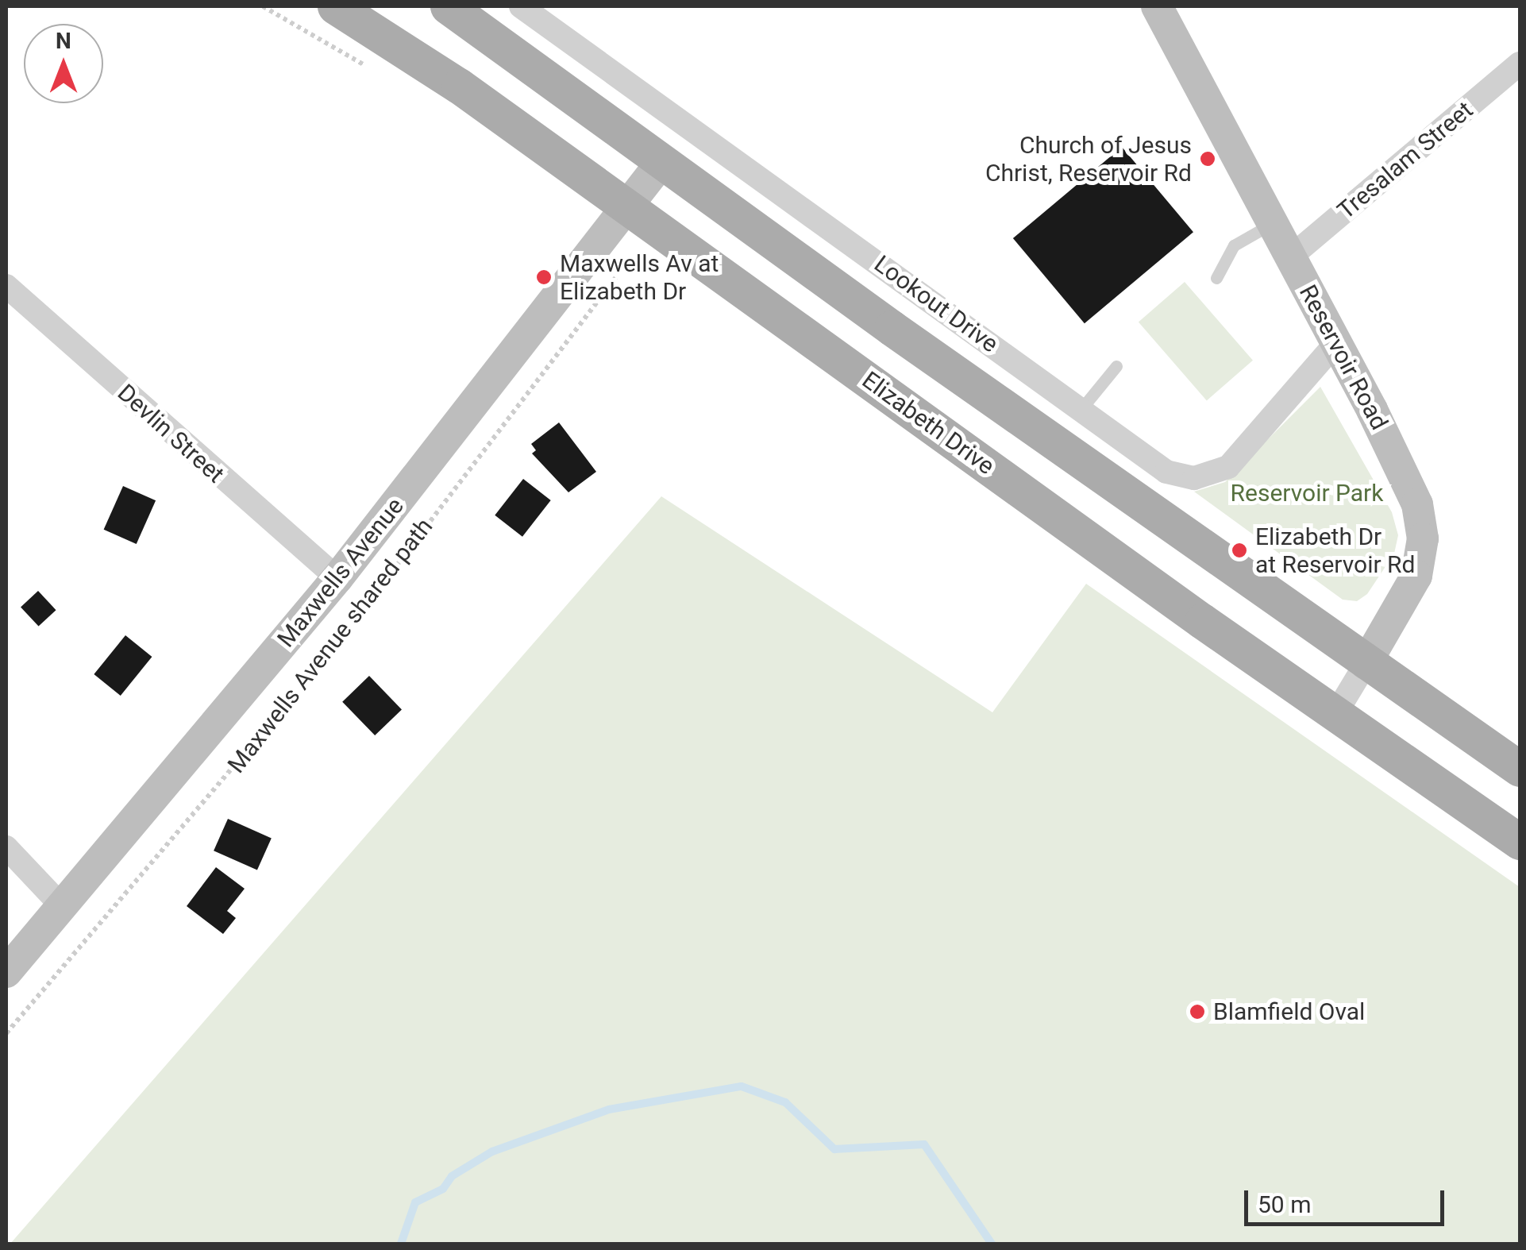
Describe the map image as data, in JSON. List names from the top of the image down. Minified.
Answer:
{"streets":{"main road":["Elizabeth Drive"],"street":["Tresalam Street","Lookout Drive","Reservoir Road","Devlin Street","Maxwells Avenue"],"path":["Maxwells Avenue shared path"]},"crossings":[["Tresalam Street","Reservoir Road"],["Lookout Drive","Reservoir Road"],["Reservoir Road","Elizabeth Drive"],["Elizabeth Drive","Maxwells Avenue"],["Devlin Street","Maxwells Avenue"]],"parks":["Reservoir Park"],"places":["Church of Jesus Christ, Reservoir Rd","Maxwells Av at Elizabeth Dr","Elizabeth Dr at Reservoir Rd","Blamfield Oval"],"scale_bar":"50 m","north":"top"}
